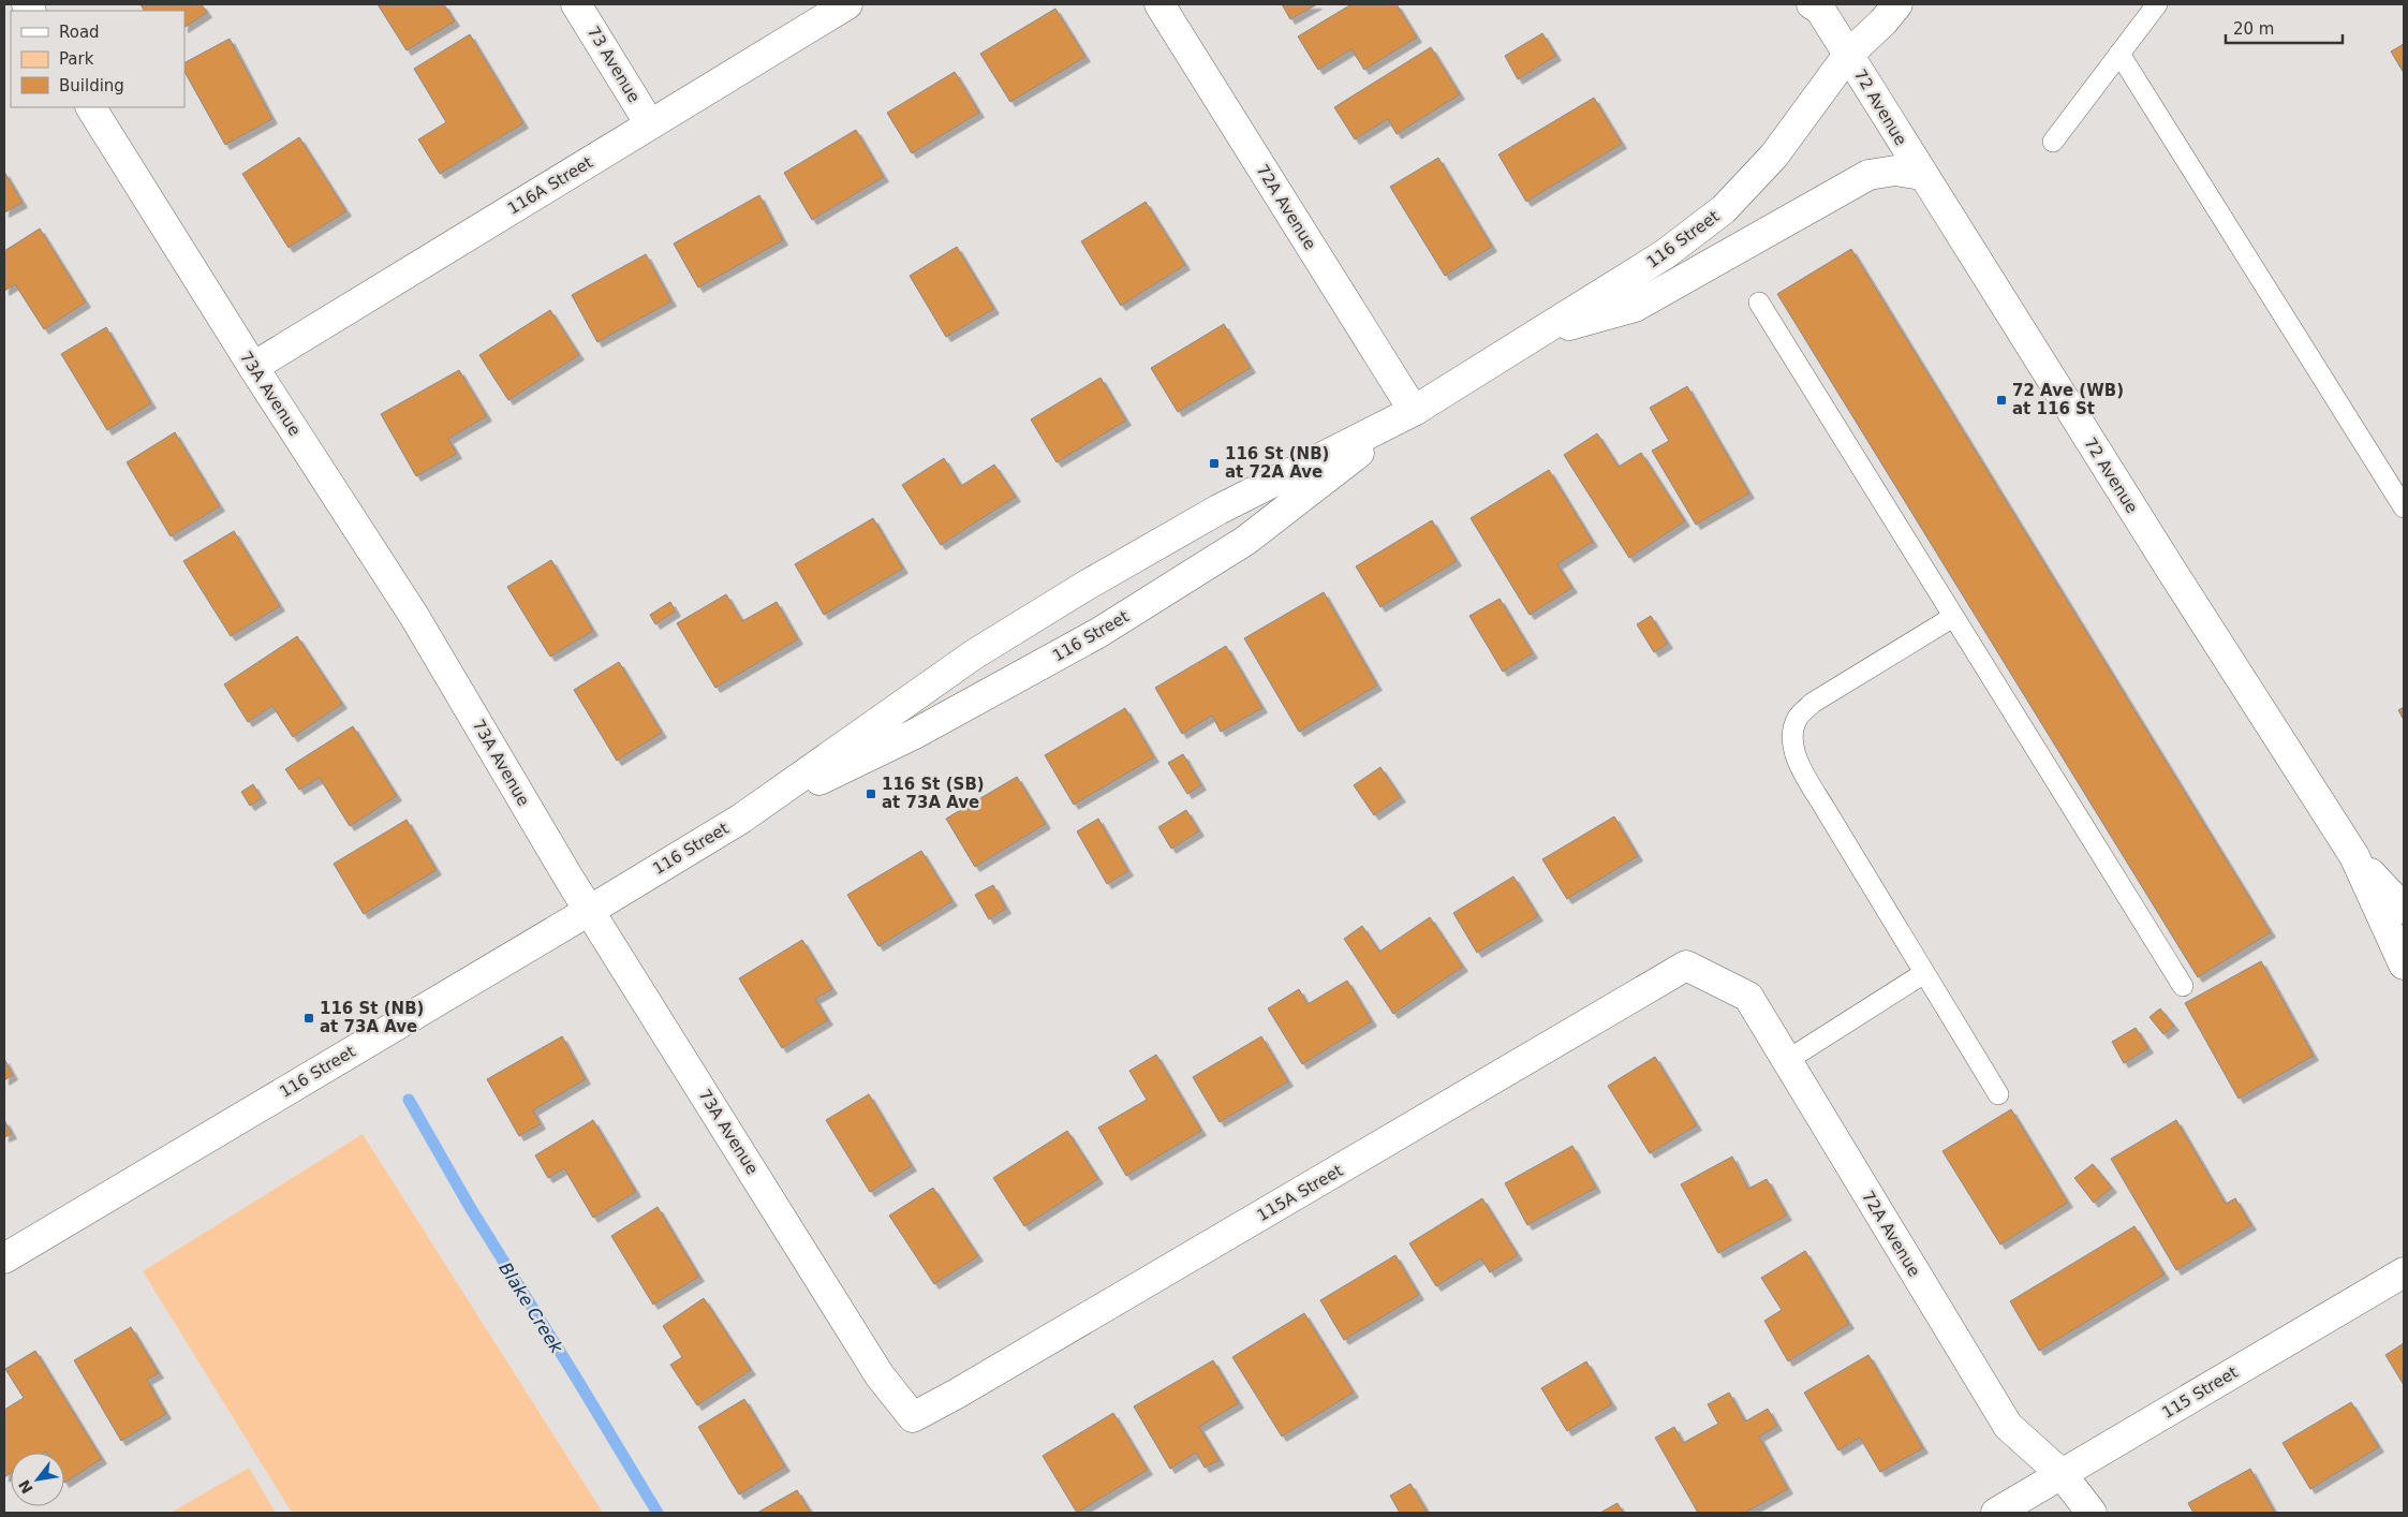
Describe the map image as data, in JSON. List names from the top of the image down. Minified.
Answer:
{"streets":{"street":["73 Avenue","72 Avenue","116A Street","72A Avenue","116 Street","73A Avenue","115A Street","115 Street"]},"crossings":[["73 Avenue","116A Street"],["72 Avenue","116 Street"],["116A Street","73A Avenue"],["72A Avenue","116 Street"],["72A Avenue","115A Street"],["72A Avenue","115 Street"],["116 Street","73A Avenue"],["73A Avenue","115A Street"]],"water":["Blake Creek"],"places":{"transit":["72 Ave (WB) at 116 St","116 St (NB) at 72A Ave","116 St (SB) at 73A Ave","116 St (NB) at 73A Ave"]},"legend":["Road","Park","Building"],"scale_bar":"20 m","north":"bottom left"}
